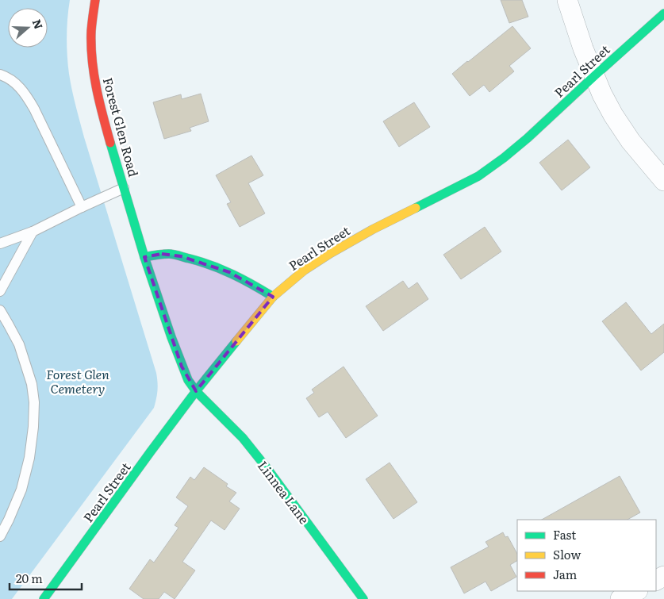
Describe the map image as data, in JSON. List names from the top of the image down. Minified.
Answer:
{"streets":{"street":["Pearl Street","Forest Glen Road","Linnea Lane"]},"crossings":[["Pearl Street","Forest Glen Road"],["Pearl Street","Linnea Lane"],["Forest Glen Road","Linnea Lane"]],"parks":["Forest Glen Cemetery"],"legend":["Fast","Slow","Jam"],"scale_bar":"20 m","north":"right"}
